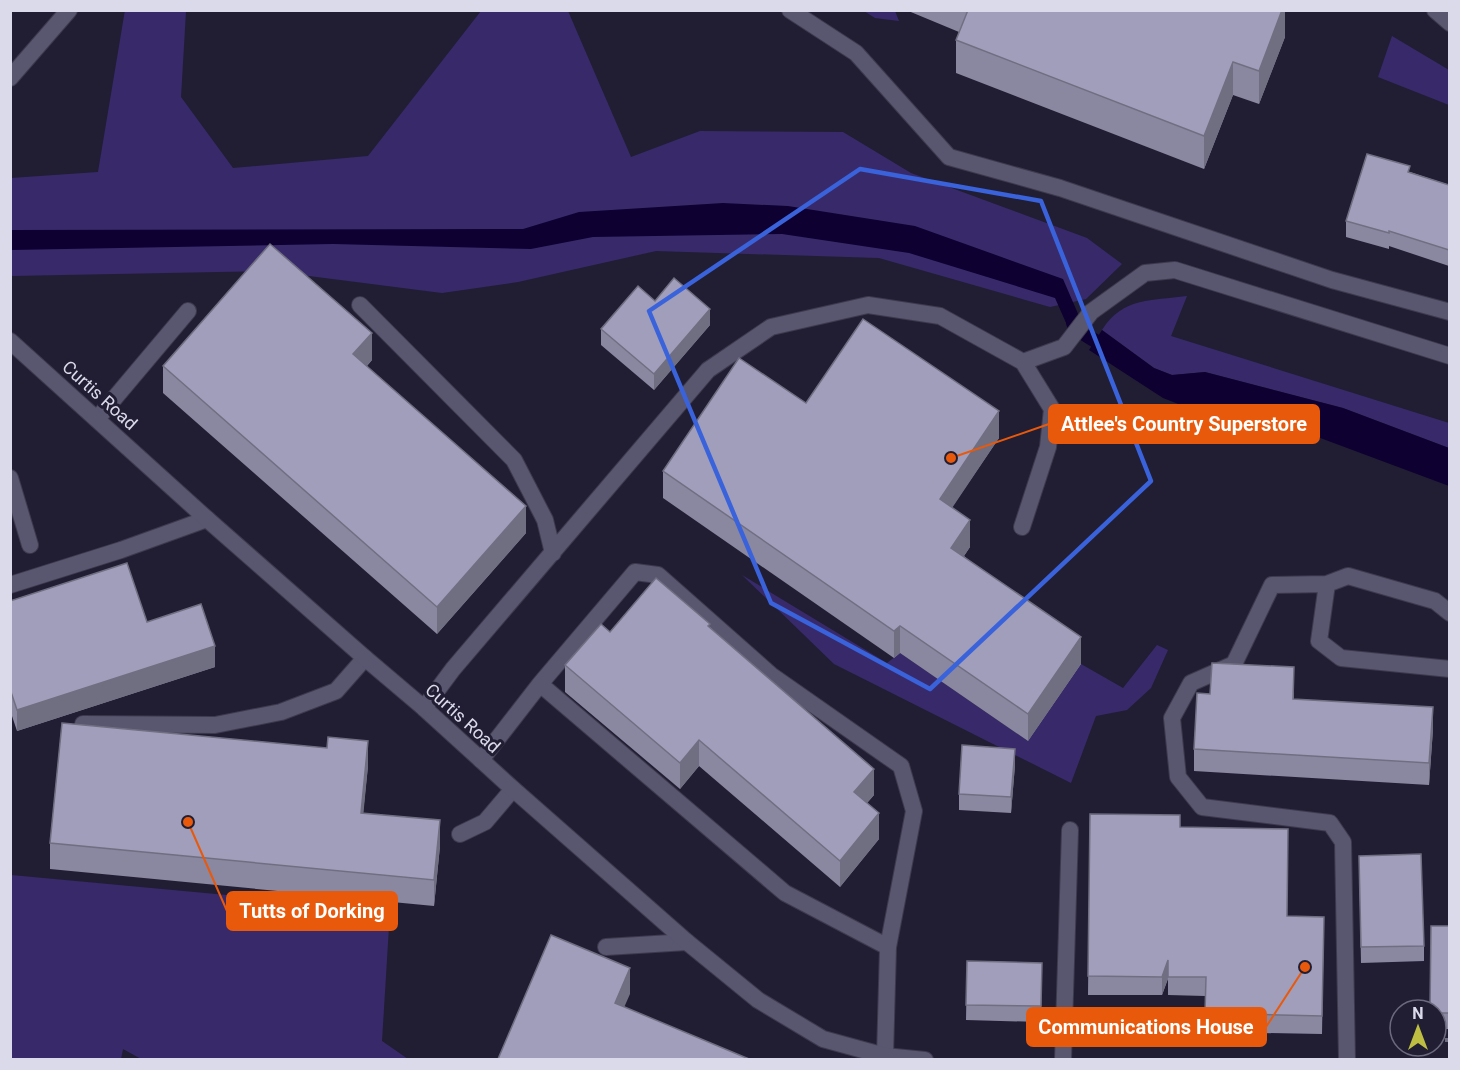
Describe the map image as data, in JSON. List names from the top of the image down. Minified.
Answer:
{"streets":{"street":["Curtis Road"]},"places":["Attlee's Country Superstore","Tutts of Dorking","Communications House"],"north":"top"}
